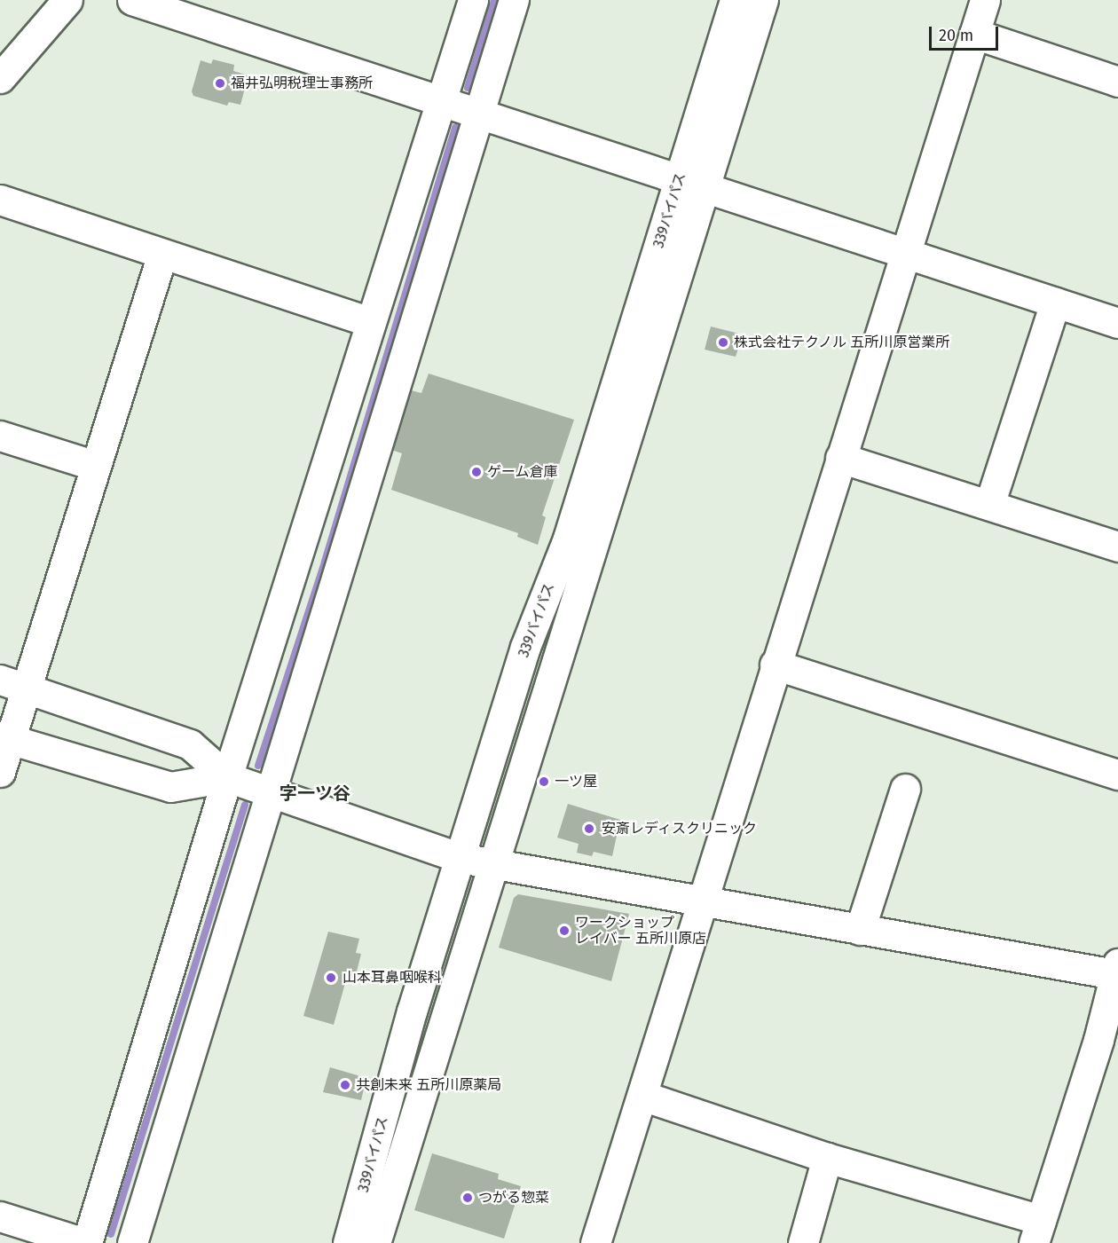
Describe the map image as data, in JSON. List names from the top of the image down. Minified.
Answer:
{"streets":{"street":["339バイパス"]},"districts":["字一ツ谷"],"places":["福井弘明税理士事務所","株式会社テクノル 五所川原営業所","ゲーム倉庫","一ツ屋","安斎レディスクリニック","ワークショップ レイバー 五所川原店","山本耳鼻咽喉科","共創未来 五所川原薬局","つがる惣菜"],"scale_bar":"20 m"}
